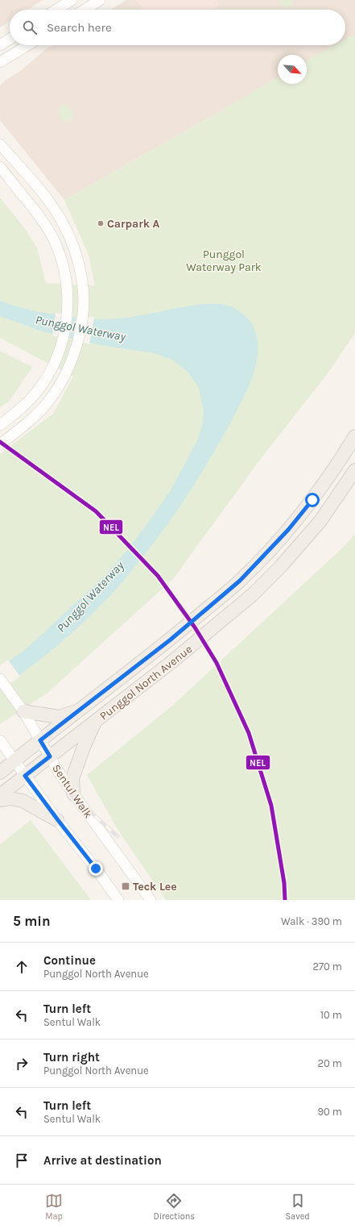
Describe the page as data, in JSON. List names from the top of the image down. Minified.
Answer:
{"streets":{"main road":["Punggol North Avenue"],"street":["Sentul Walk"]},"crossings":[["Punggol North Avenue","Sentul Walk"]],"water":["Punggol Waterway"],"parks":["Punggol Waterway Park"],"places":{"other":["Carpark A"],"transit":["Teck Lee"]},"lines":["transit line NEL"],"north":"bottom right","page":{"search":"Search here","heading":["5 min","Walk · 390 m"],"list":[["Continue","Punggol North Avenue","270 m"],["Turn left","Sentul Walk","10 m"],["Turn right","Punggol North Avenue","20 m"],["Turn left","Sentul Walk","90 m"],"Arrive at destination"],"nav":["Map","Directions","Saved"]}}
